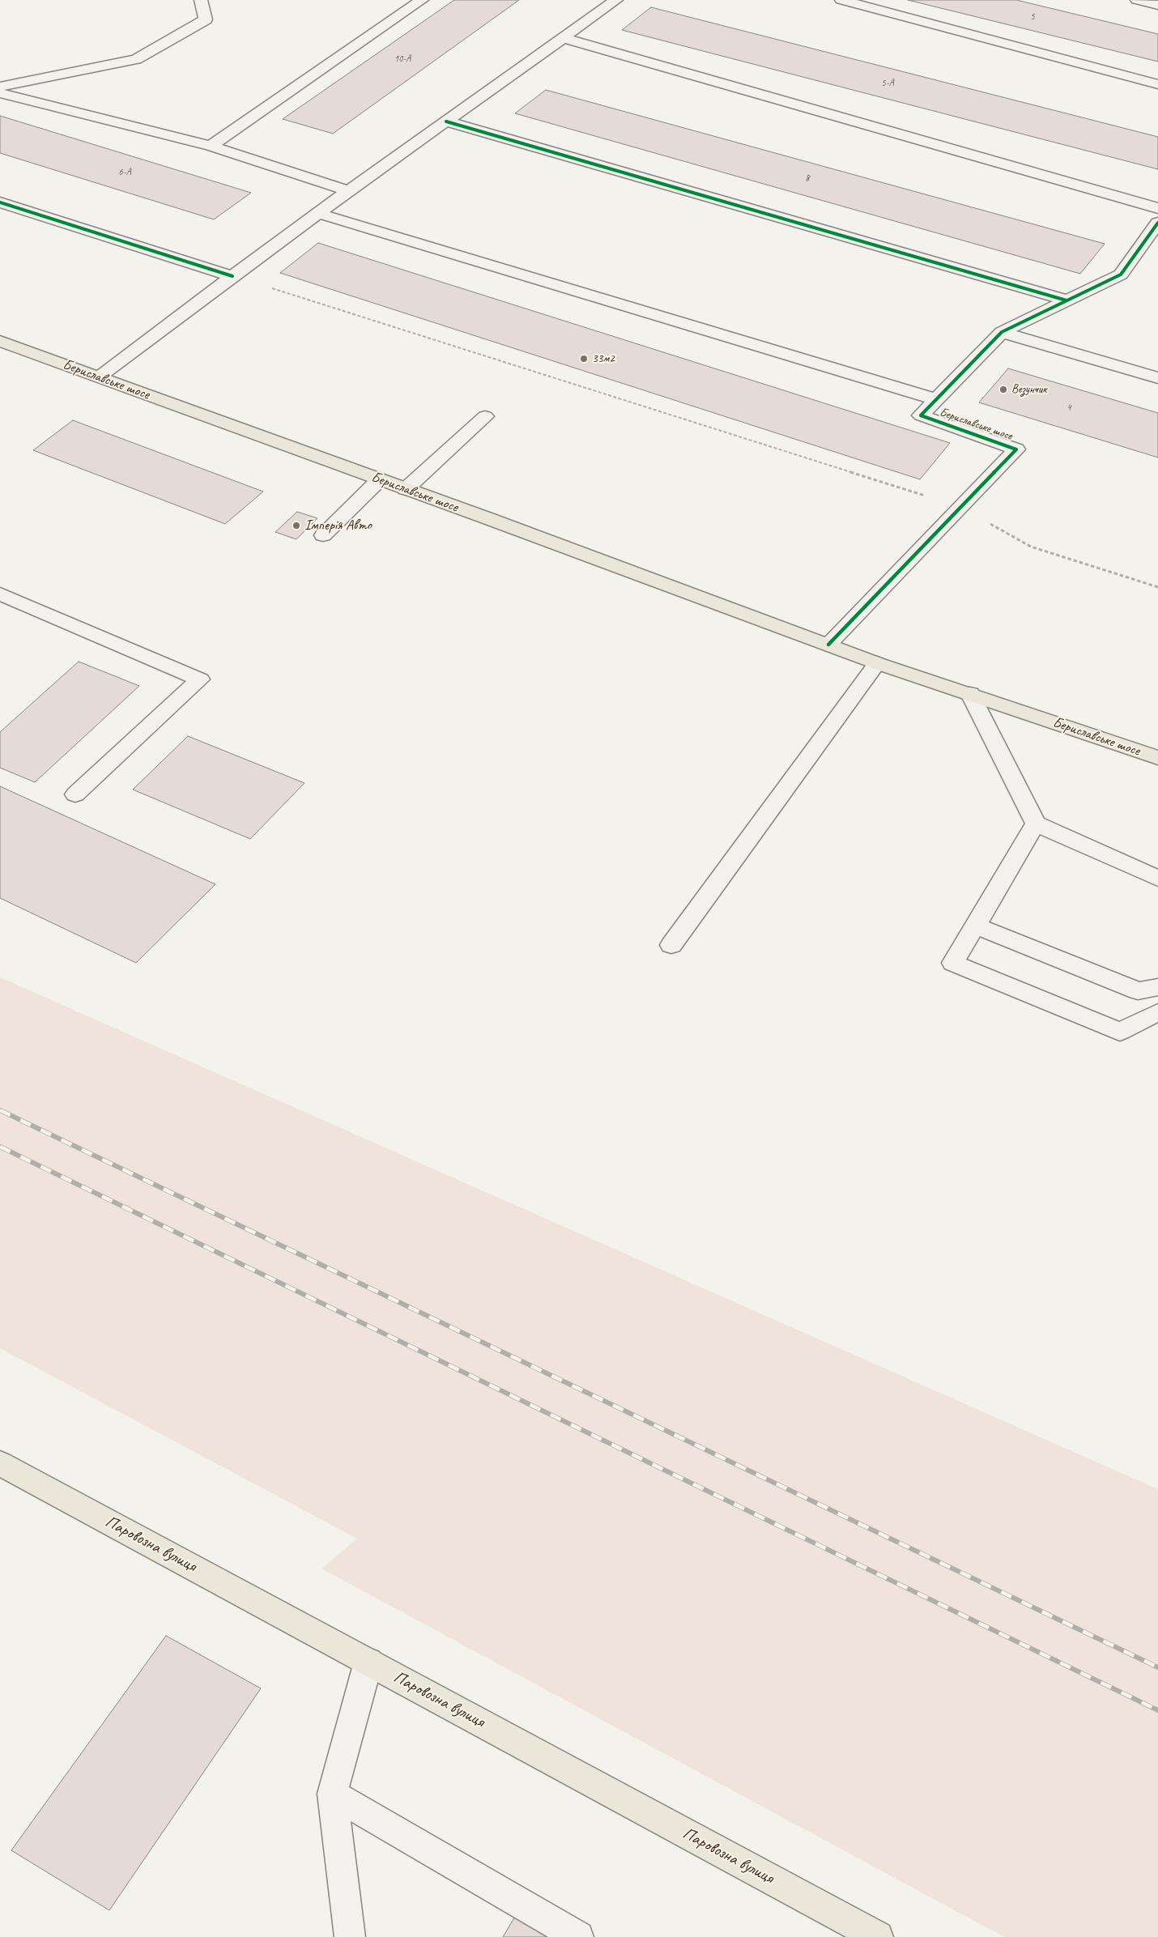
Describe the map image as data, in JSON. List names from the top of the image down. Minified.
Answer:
{"streets":{"main road":["Бериславське шосе","Паровозна вулиця"]},"places":["33м2","Везунчик","Імперія Авто"],"house_numbers":["5","10-А","5-А","6-А","8","4"]}
